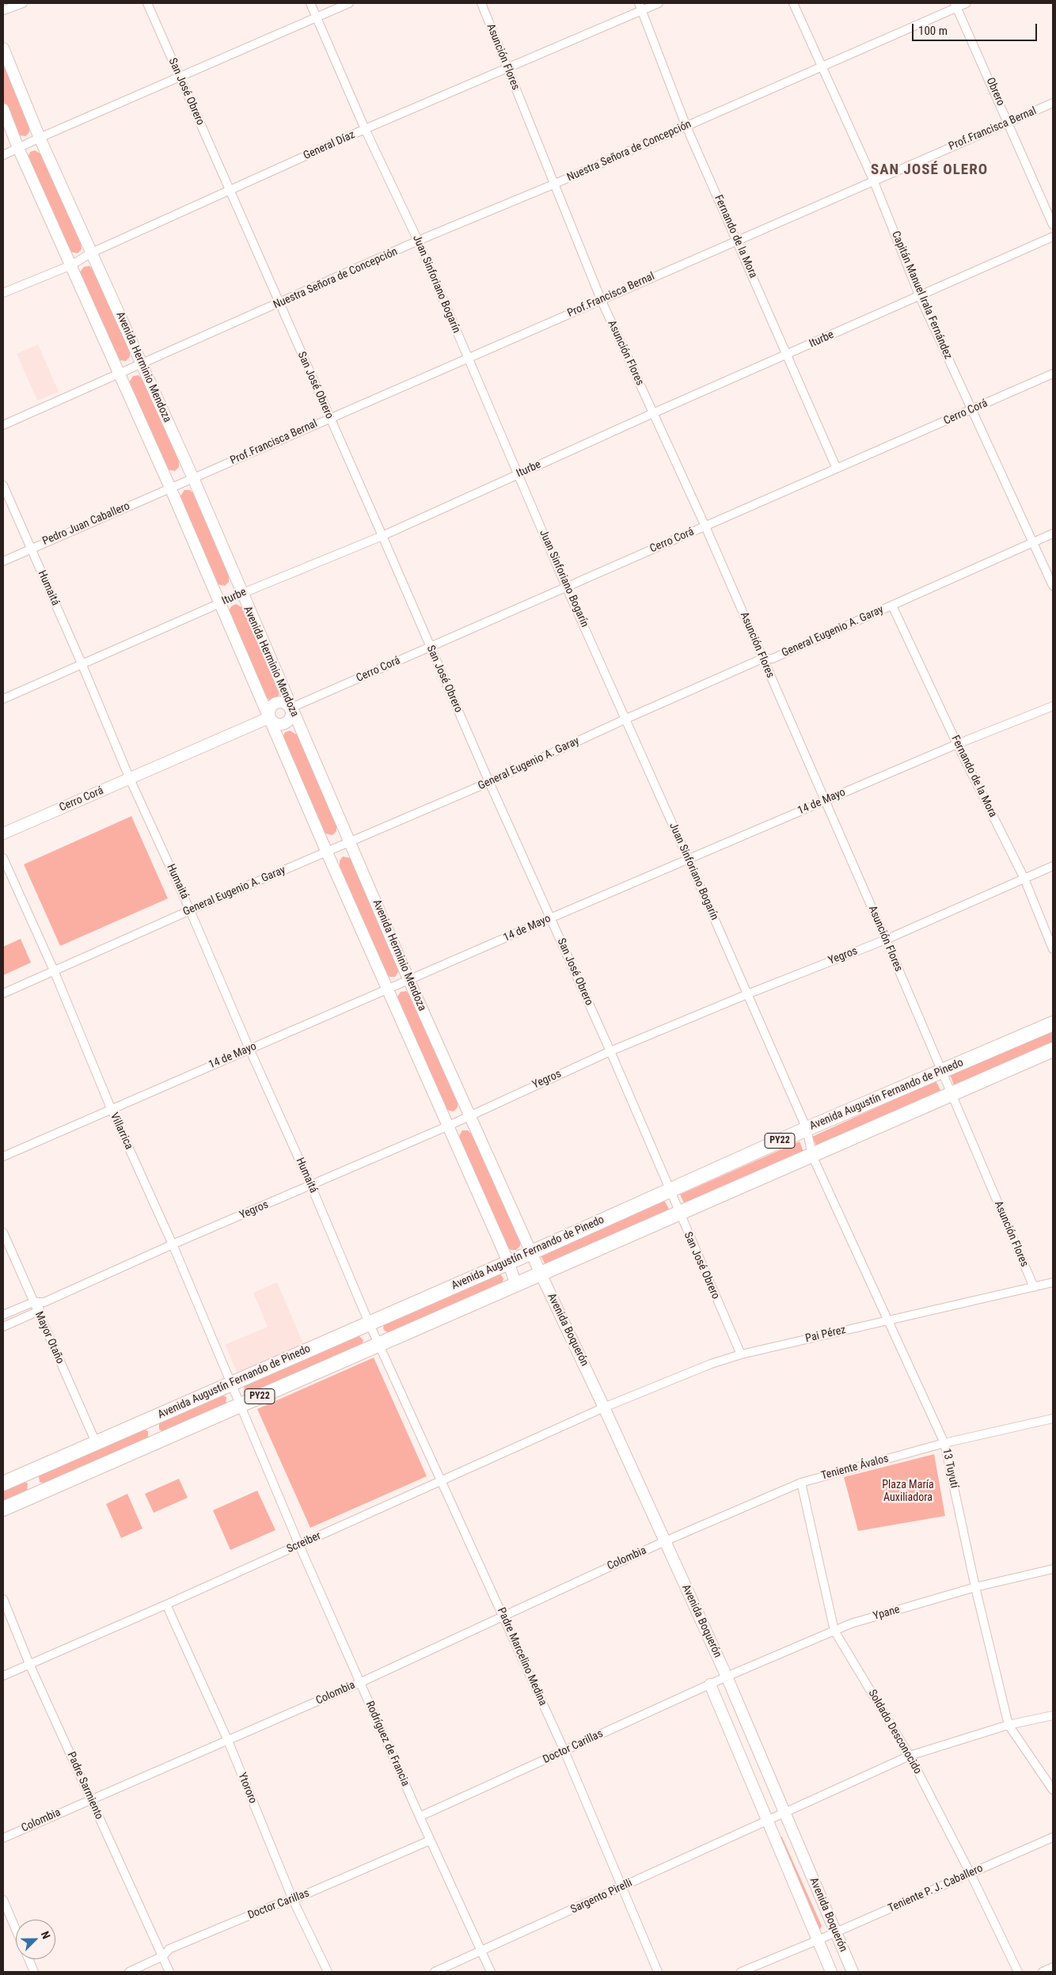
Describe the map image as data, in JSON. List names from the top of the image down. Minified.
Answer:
{"streets":{"highway":["Avenida Augustín Fernando de Pinedo","PY22"],"street":["Asunción Flores","San José Obrero","Obrero","Prof.Francisca Bernal","General Díaz","Nuestra Señora de Concepción","Fernando de la Mora","Juan Sinforiano Bogarín","Capitán Manuel Irala Fernández","Iturbe","Avenida Herminio Mendoza","Cerro Corá","Pedro Juan Caballero","Humaitá","General Eugenio A. Garay","14 de Mayo","Yegros","Villarrica","Avenida Boquerón","Pai Pérez","Mayor Otaño","Teniente Ávalos","13 Tuyutí","Screiber","Colombia","Ypane","Padre Marcelino Medina","Soldado Desconocido","Rodríguez de Francia","Doctor Carillas","Padre Sarmiento","Ytororo","Teniente P. J. Caballero","Sargento Pirelli"]},"crossings":[["Asunción Flores","Prof.Francisca Bernal"],["Asunción Flores","General Díaz"],["Asunción Flores","Nuestra Señora de Concepción"],["Asunción Flores","Iturbe"],["Asunción Flores","Cerro Corá"],["Asunción Flores","General Eugenio A. Garay"],["Asunción Flores","14 de Mayo"],["Asunción Flores","Yegros"],["Asunción Flores","Avenida Augustín Fernando de Pinedo"],["Asunción Flores","Pai Pérez"],["San José Obrero","Prof.Francisca Bernal"],["San José Obrero","General Díaz"],["San José Obrero","Nuestra Señora de Concepción"],["San José Obrero","Iturbe"],["San José Obrero","Cerro Corá"],["San José Obrero","General Eugenio A. Garay"],["San José Obrero","14 de Mayo"],["San José Obrero","Yegros"],["San José Obrero","Avenida Augustín Fernando de Pinedo"],["San José Obrero","Pai Pérez"],["Obrero","Prof.Francisca Bernal"],["Obrero","Nuestra Señora de Concepción"],["Prof.Francisca Bernal","Fernando de la Mora"],["Prof.Francisca Bernal","Juan Sinforiano Bogarín"],["Prof.Francisca Bernal","Capitán Manuel Irala Fernández"],["Prof.Francisca Bernal","Avenida Herminio Mendoza"],["Prof.Francisca Bernal","Pedro Juan Caballero"],["General Díaz","Fernando de la Mora"],["General Díaz","Juan Sinforiano Bogarín"],["General Díaz","Avenida Herminio Mendoza"],["Nuestra Señora de Concepción","Fernando de la Mora"],["Nuestra Señora de Concepción","Juan Sinforiano Bogarín"],["Nuestra Señora de Concepción","Capitán Manuel Irala Fernández"],["Nuestra Señora de Concepción","Avenida Herminio Mendoza"],["Fernando de la Mora","Iturbe"],["Fernando de la Mora","Cerro Corá"],["Fernando de la Mora","General Eugenio A. Garay"],["Fernando de la Mora","14 de Mayo"],["Fernando de la Mora","Yegros"],["Juan Sinforiano Bogarín","Iturbe"],["Juan Sinforiano Bogarín","Cerro Corá"],["Juan Sinforiano Bogarín","General Eugenio A. Garay"],["Juan Sinforiano Bogarín","14 de Mayo"],["Juan Sinforiano Bogarín","Yegros"],["Juan Sinforiano Bogarín","Avenida Augustín Fernando de Pinedo"],["Juan Sinforiano Bogarín","13 Tuyutí"],["Capitán Manuel Irala Fernández","Iturbe"],["Capitán Manuel Irala Fernández","Cerro Corá"],["Capitán Manuel Irala Fernández","General Eugenio A. Garay"],["Iturbe","Avenida Herminio Mendoza"],["Iturbe","Humaitá"],["Avenida Herminio Mendoza","Cerro Corá"],["Avenida Herminio Mendoza","Pedro Juan Caballero"],["Avenida Herminio Mendoza","General Eugenio A. Garay"],["Avenida Herminio Mendoza","14 de Mayo"],["Avenida Herminio Mendoza","Yegros"],["Avenida Herminio Mendoza","Avenida Augustín Fernando de Pinedo"],["Avenida Herminio Mendoza","Avenida Boquerón"],["Cerro Corá","Humaitá"],["Pedro Juan Caballero","Humaitá"],["Humaitá","General Eugenio A. Garay"],["Humaitá","14 de Mayo"],["Humaitá","Yegros"],["Humaitá","Avenida Augustín Fernando de Pinedo"],["Humaitá","Padre Marcelino Medina"],["General Eugenio A. Garay","Villarrica"],["14 de Mayo","Villarrica"],["Yegros","Villarrica"],["Yegros","Mayor Otaño"],["Avenida Augustín Fernando de Pinedo","Villarrica"],["Avenida Augustín Fernando de Pinedo","Avenida Boquerón"],["Avenida Augustín Fernando de Pinedo","Mayor Otaño"],["Avenida Augustín Fernando de Pinedo","13 Tuyutí"],["Avenida Augustín Fernando de Pinedo","Padre Marcelino Medina"],["Avenida Augustín Fernando de Pinedo","Rodríguez de Francia"],["Villarrica","Rodríguez de Francia"],["Avenida Boquerón","Pai Pérez"],["Avenida Boquerón","Teniente Ávalos"],["Avenida Boquerón","Screiber"],["Avenida Boquerón","Colombia"],["Avenida Boquerón","Ypane"],["Avenida Boquerón","Doctor Carillas"],["Avenida Boquerón","Teniente P. J. Caballero"],["Avenida Boquerón","Sargento Pirelli"],["Pai Pérez","13 Tuyutí"],["Pai Pérez","Screiber"],["Teniente Ávalos","13 Tuyutí"],["Teniente Ávalos","Colombia"],["Teniente Ávalos","Soldado Desconocido"],["13 Tuyutí","Ypane"],["Screiber","Padre Marcelino Medina"],["Screiber","Rodríguez de Francia"],["Screiber","Padre Sarmiento"],["Screiber","Ytororo"],["Colombia","Padre Marcelino Medina"],["Colombia","Rodríguez de Francia"],["Colombia","Padre Sarmiento"],["Colombia","Ytororo"],["Ypane","Soldado Desconocido"],["Ypane","Doctor Carillas"],["Padre Marcelino Medina","Doctor Carillas"],["Padre Marcelino Medina","Sargento Pirelli"],["Soldado Desconocido","Teniente P. J. Caballero"],["Rodríguez de Francia","Doctor Carillas"],["Rodríguez de Francia","Sargento Pirelli"],["Doctor Carillas","Padre Sarmiento"],["Doctor Carillas","Ytororo"]],"districts":["SAN JOSÉ OLERO"],"parks":["Plaza María Auxiliadora"],"scale_bar":"100 m","north":"top right"}
